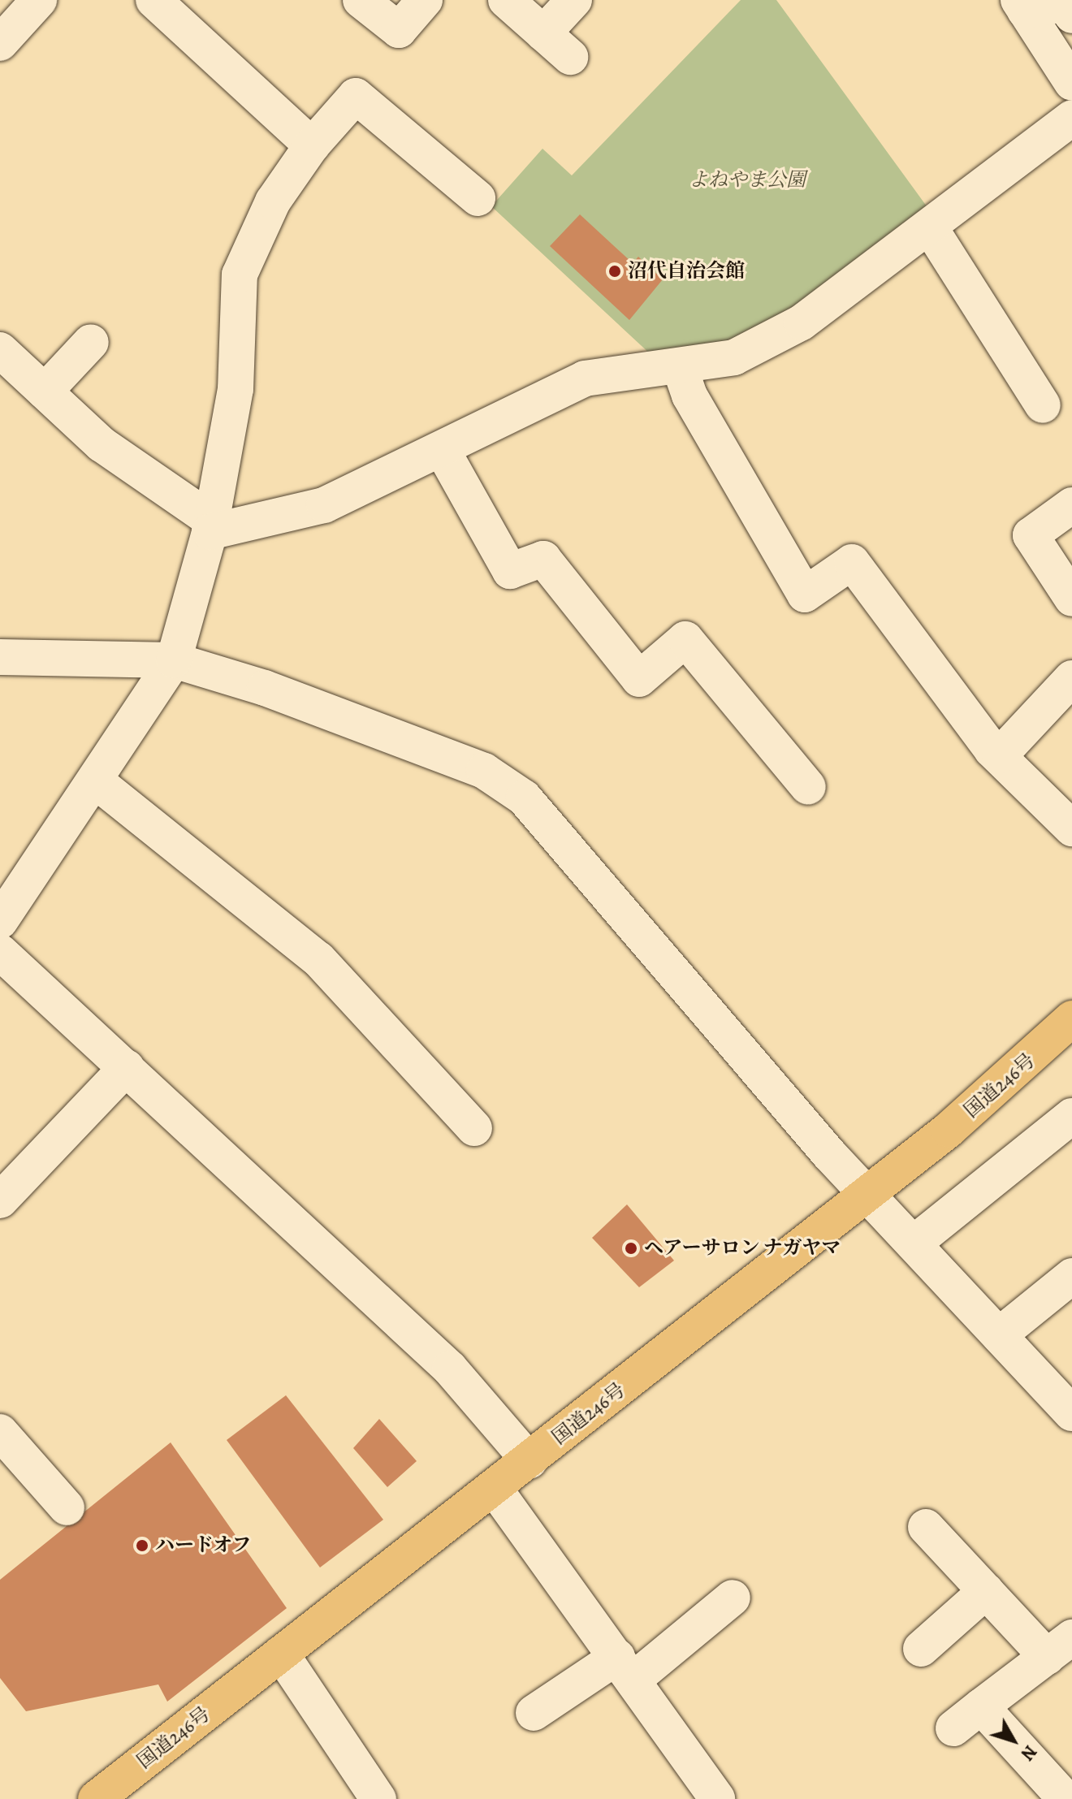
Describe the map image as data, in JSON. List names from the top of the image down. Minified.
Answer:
{"streets":{"highway":["国道246号"]},"parks":["よねやま公園"],"places":["沼代自治会館","ヘアーサロン ナガヤマ","ハードオフ"],"north":"bottom right"}
